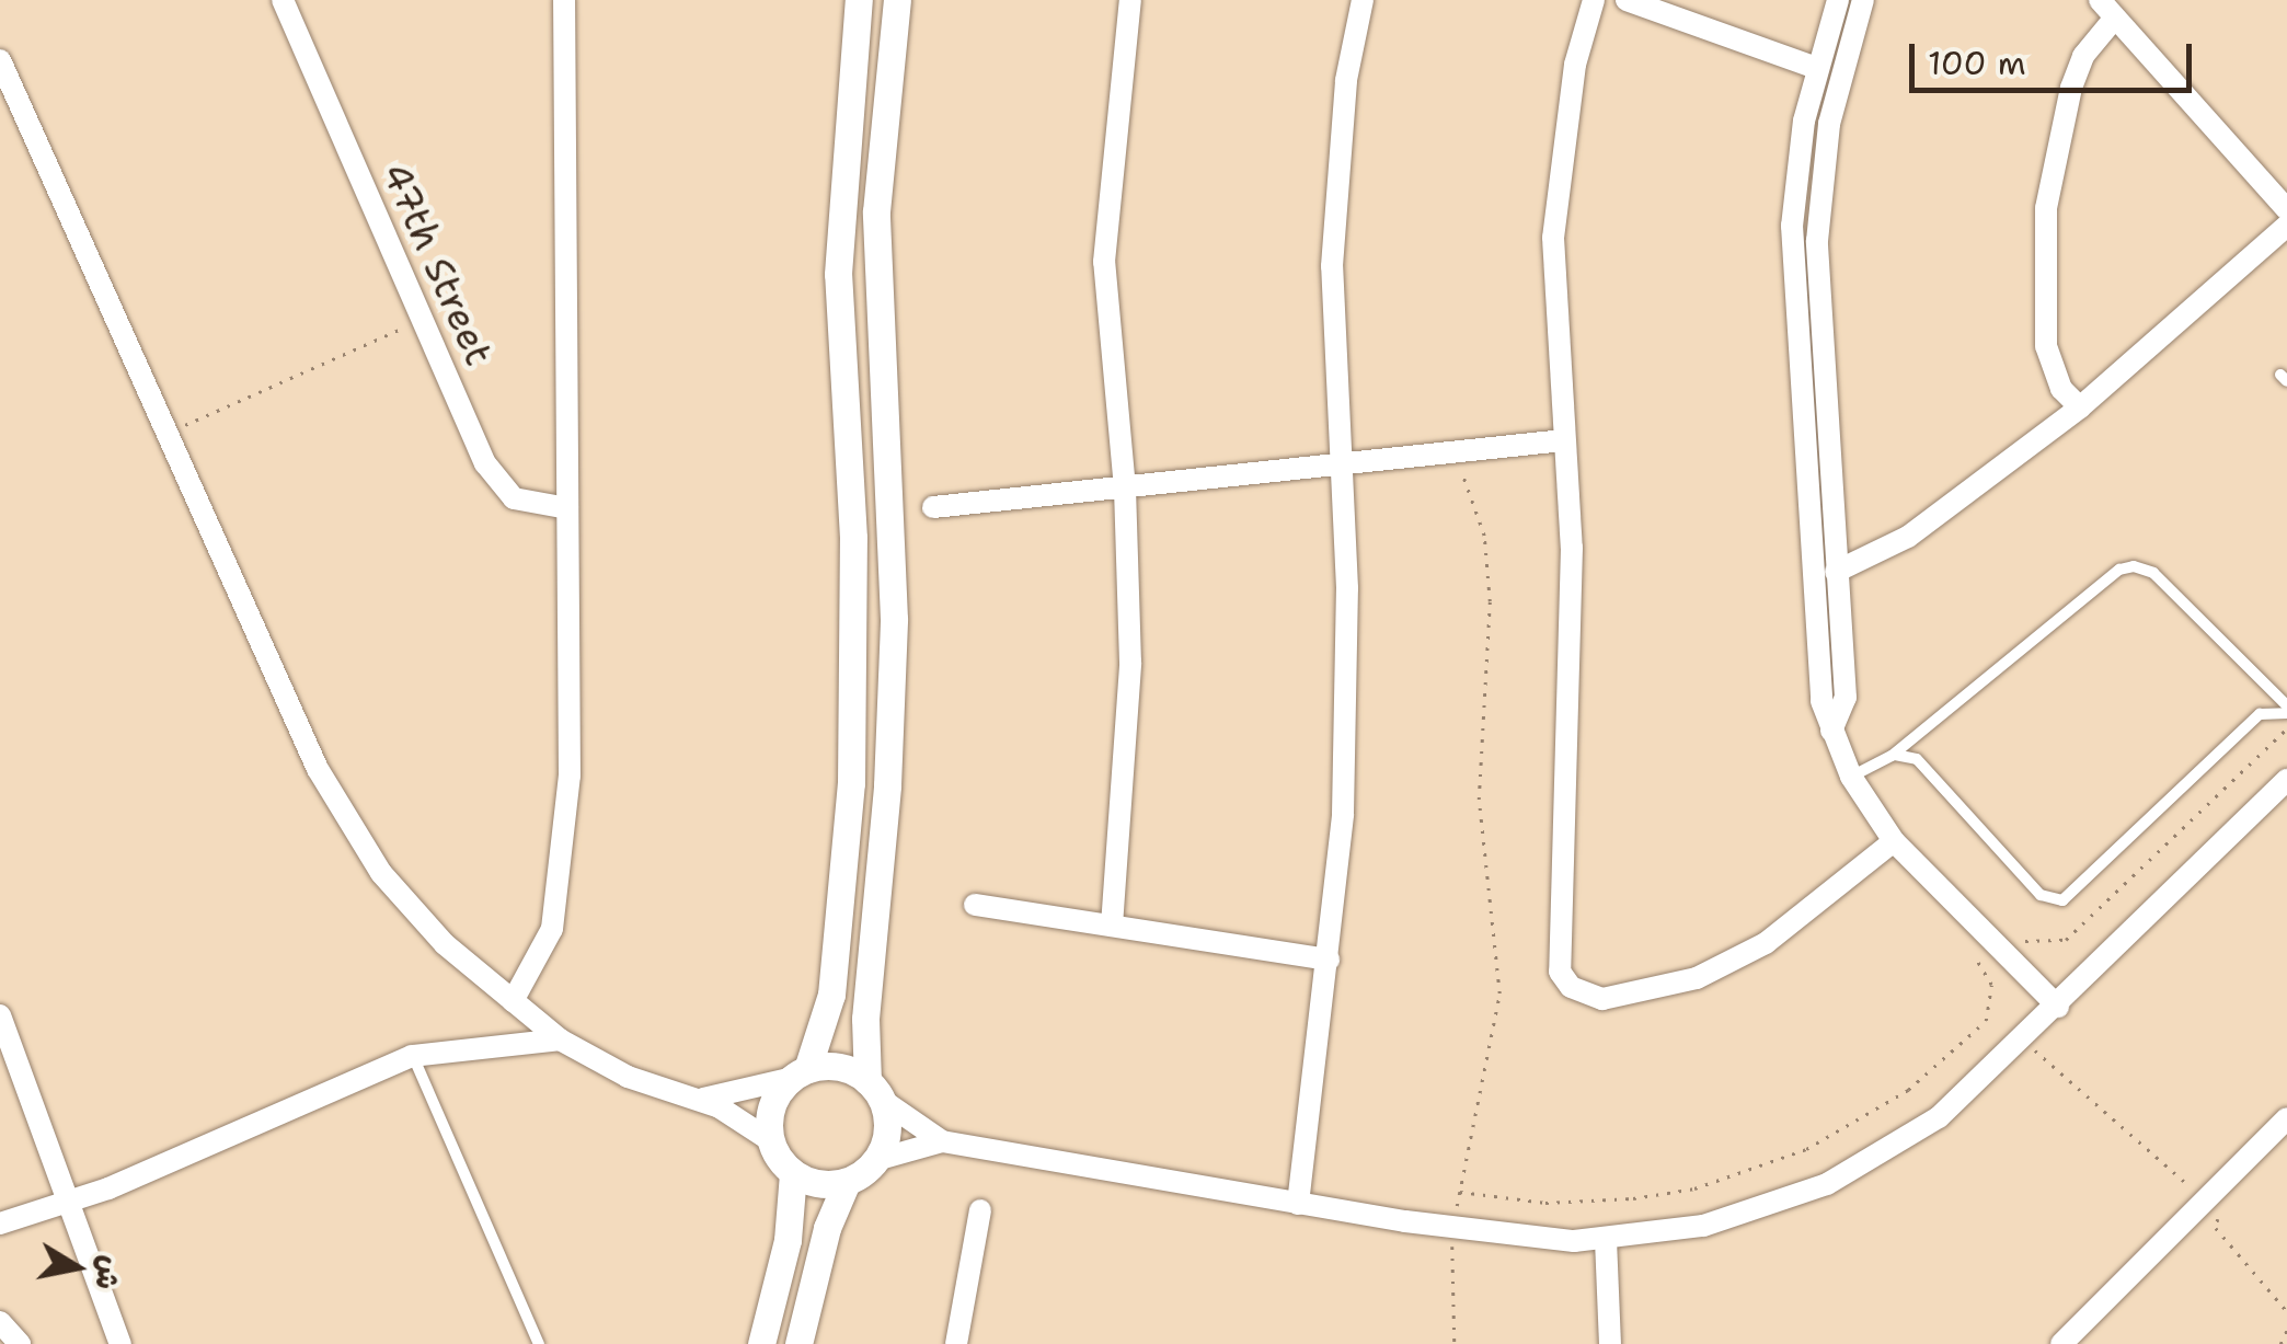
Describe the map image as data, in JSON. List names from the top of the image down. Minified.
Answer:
{"streets":{"street":["47th Street"]},"scale_bar":"100 m","north":"right"}
